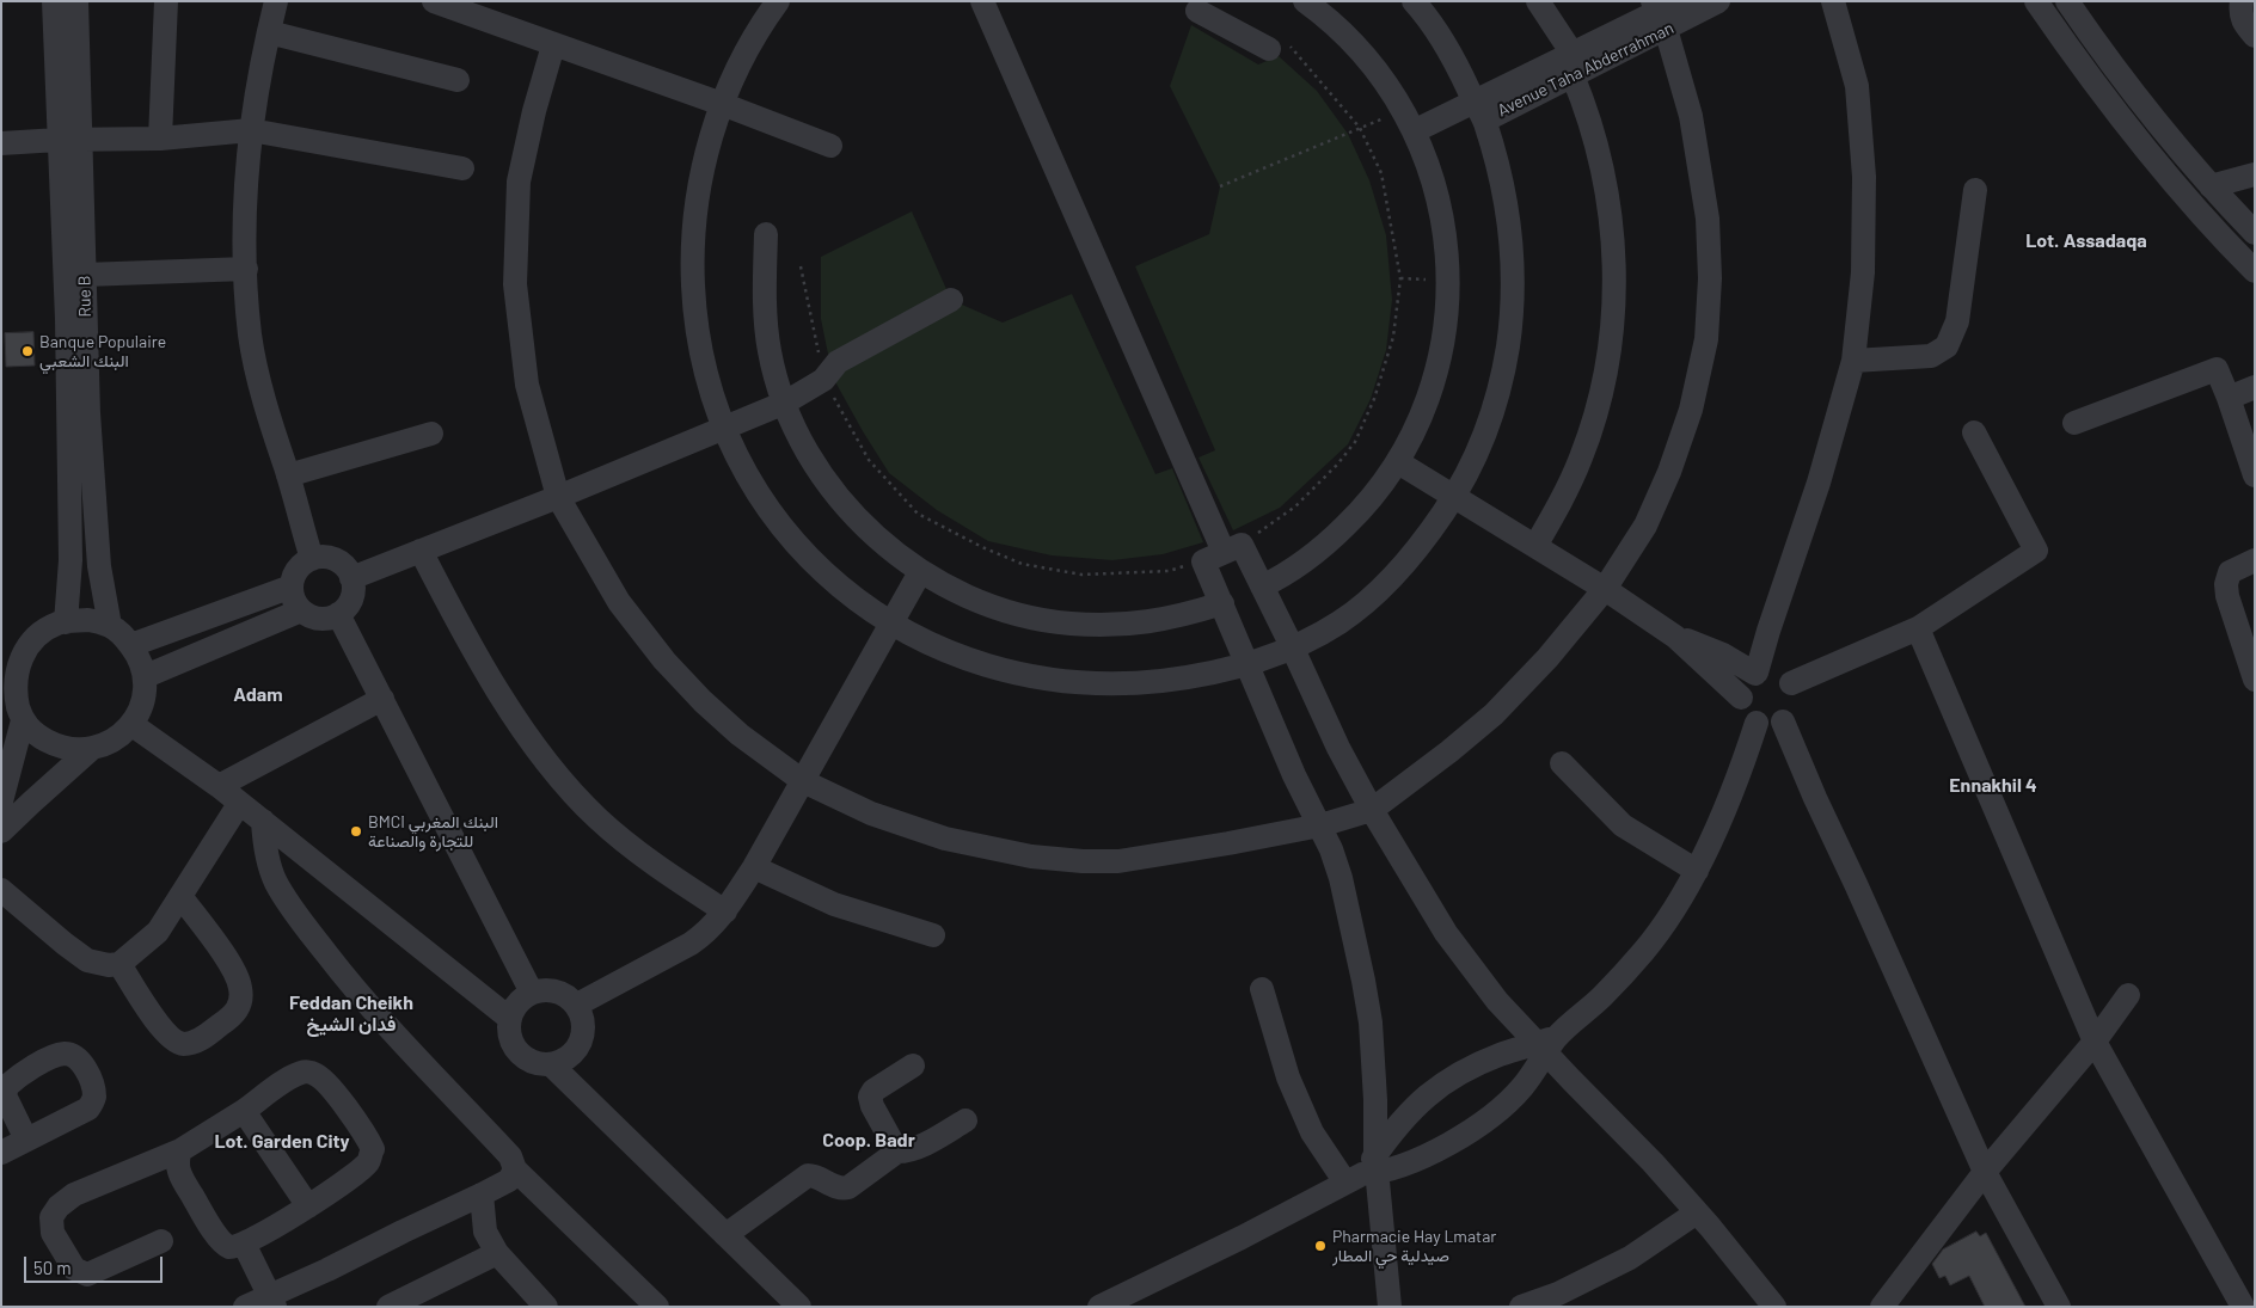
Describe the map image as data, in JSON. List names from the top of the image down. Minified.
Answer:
{"streets":{"street":["Avenue Taha Abderrahman","Rue B"]},"districts":["Lot. Assadaqa","Adam","Ennakhil 4","Feddan Cheikh فدان الشيخ","Coop. Badr","Lot. Garden City"],"places":["Banque Populaire البنك الشعبي","BMCI البنك المغربي للتجارة والصناعة","Pharmacie Hay Lmatar صيدلية حي المطار"],"scale_bar":"50 m"}
